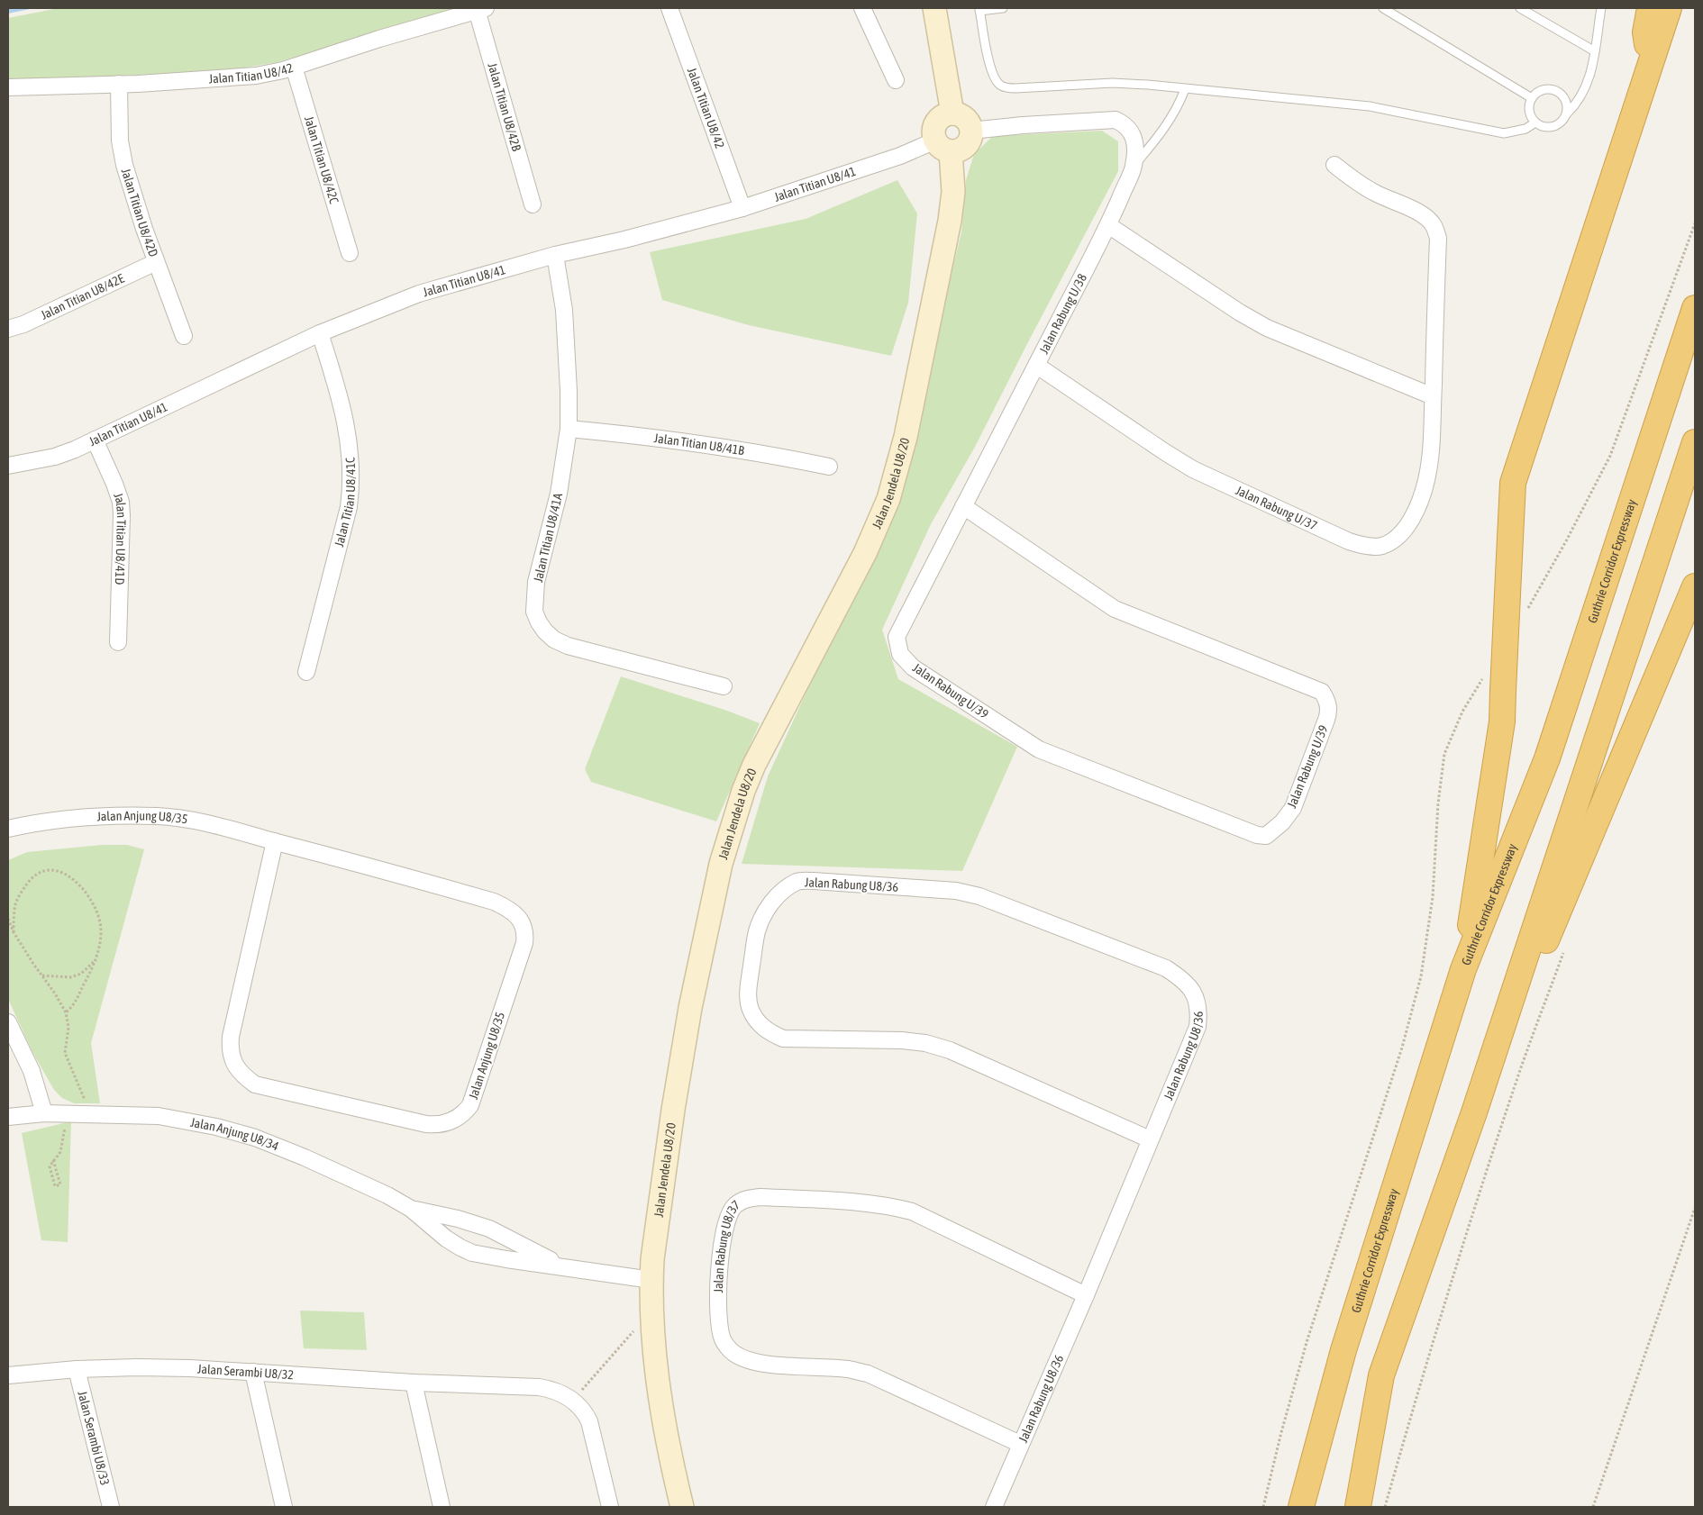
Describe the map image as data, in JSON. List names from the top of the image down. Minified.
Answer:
{"streets":{"highway":["Guthrie Corridor Expressway"],"street":["Jalan Titian U8/42","Jalan Titian U8/42B","Jalan Titian U8/42C","Jalan Titian U8/41","Jalan Titian U8/42D","Jalan Titian U8/42E","Jalan Rabung U/38","Jalan Titian U8/41B","Jalan Jendela U8/20","Jalan Titian U8/41C","Jalan Rabung U/37","Jalan Titian U8/41A","Jalan Titian U8/41D","Jalan Rabung U/39","Jalan Anjung U8/35","Jalan Rabung U8/36","Jalan Anjung U8/34","Jalan Rabung U8/37","Jalan Serambi U8/32","Jalan Serambi U8/33"]},"crossings":[["Jalan Titian U8/42","Jalan Titian U8/42B"],["Jalan Titian U8/42","Jalan Titian U8/42C"],["Jalan Titian U8/42","Jalan Titian U8/41"],["Jalan Titian U8/42","Jalan Titian U8/42D"],["Jalan Titian U8/41","Jalan Rabung U/38"],["Jalan Titian U8/41","Jalan Jendela U8/20"],["Jalan Titian U8/41","Jalan Titian U8/41C"],["Jalan Titian U8/41","Jalan Titian U8/41A"],["Jalan Titian U8/41","Jalan Titian U8/41D"],["Jalan Titian U8/42D","Jalan Titian U8/42E"],["Jalan Rabung U/38","Jalan Jendela U8/20"],["Jalan Rabung U/38","Jalan Rabung U/37"],["Jalan Rabung U/38","Jalan Rabung U/39"],["Jalan Titian U8/41B","Jalan Titian U8/41A"],["Jalan Jendela U8/20","Jalan Anjung U8/34"],["Jalan Rabung U8/36","Jalan Rabung U8/37"],["Jalan Serambi U8/32","Jalan Serambi U8/33"]]}
